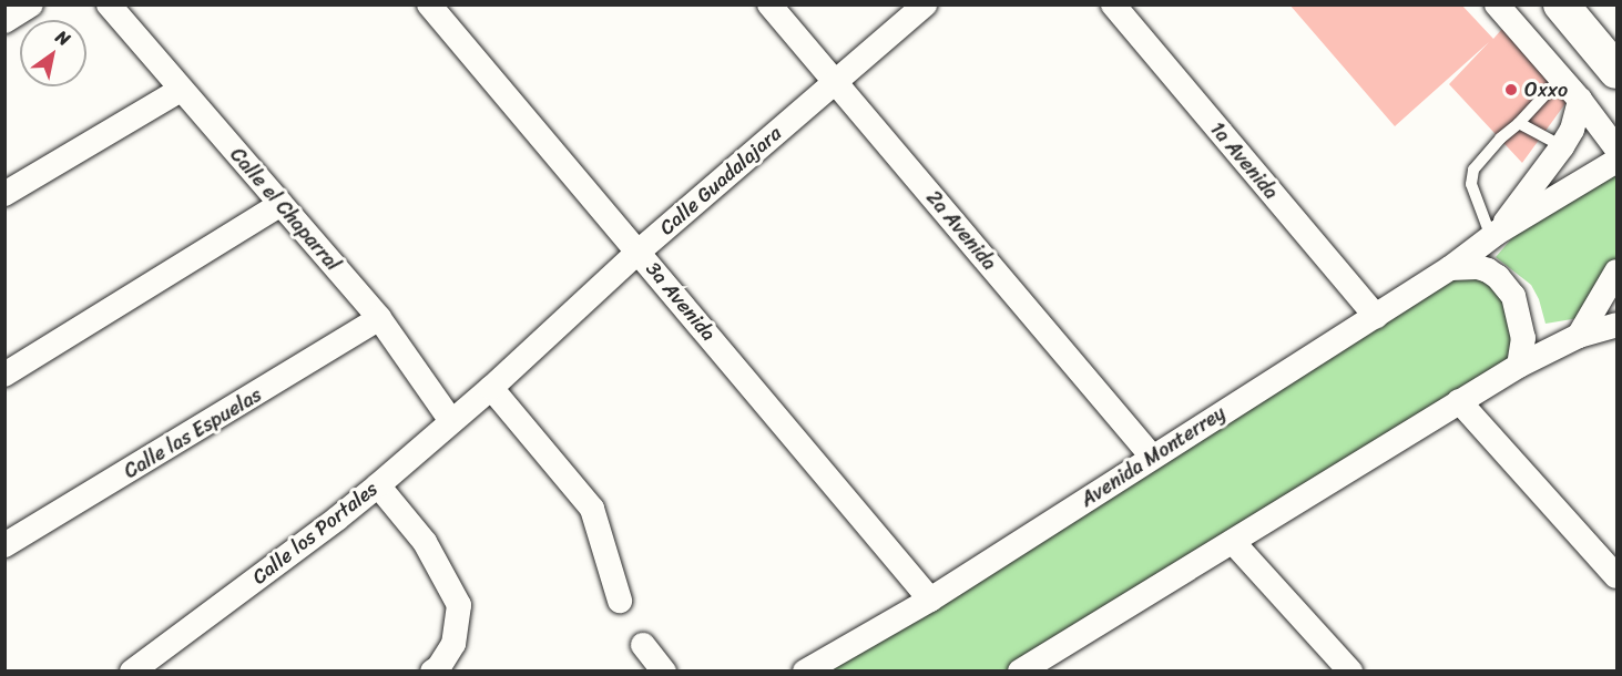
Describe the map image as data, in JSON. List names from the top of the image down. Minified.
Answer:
{"streets":{"street":["1a Avenida","Calle Guadalajara","Calle el Chaparral","2a Avenida","3a Avenida","Calle las Espuelas","Avenida Monterrey","Calle los Portales"]},"crossings":[["1a Avenida","Avenida Monterrey"],["Calle Guadalajara","2a Avenida"],["Calle Guadalajara","3a Avenida"],["Calle Guadalajara","Calle los Portales"],["Calle el Chaparral","Calle las Espuelas"],["Calle el Chaparral","Calle los Portales"],["2a Avenida","Avenida Monterrey"],["3a Avenida","Avenida Monterrey"]],"places":["Oxxo"],"north":"top right"}
